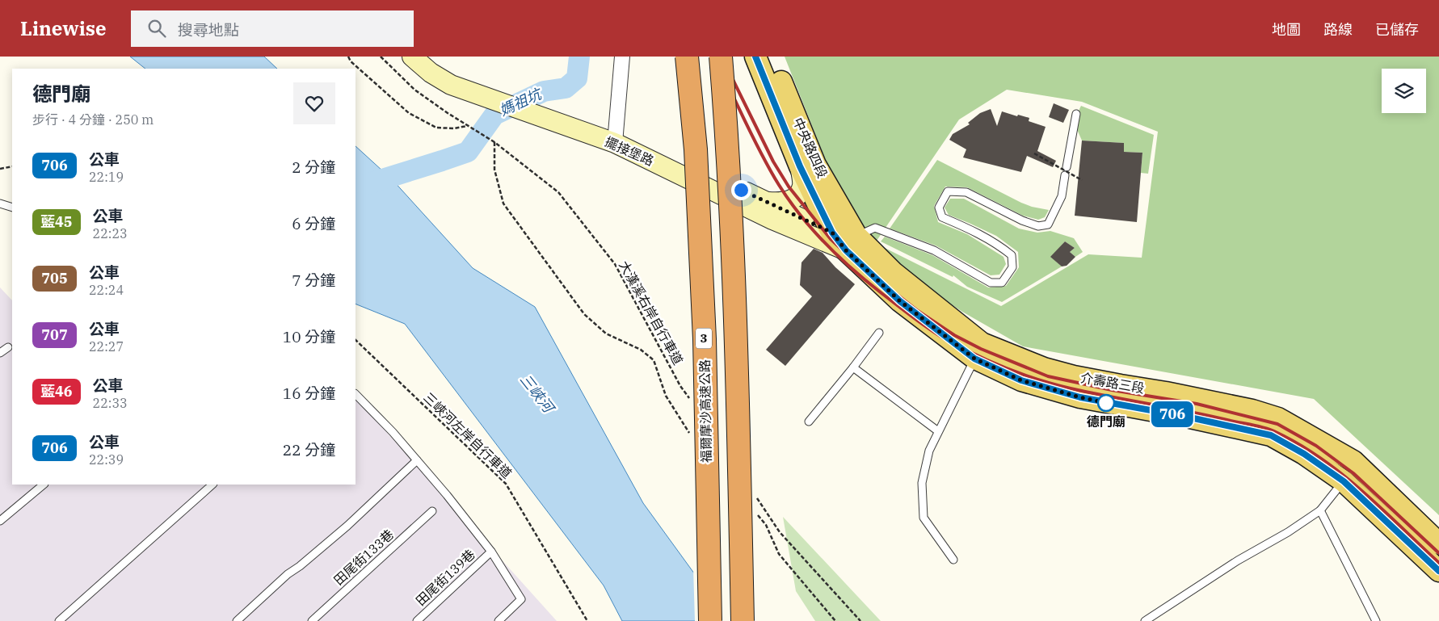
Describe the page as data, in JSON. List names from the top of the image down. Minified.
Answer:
{"streets":{"highway":["3","福爾摩沙高速公路"],"main road":["中央路四段","介壽路三段"],"street":["擺接堡路"],"lane":["田尾街133巷","田尾街139巷"],"path":["大漢溪右岸自行車道","三峽河左岸自行車道"]},"crossings":[["中央路四段","擺接堡路"],["中央路四段","介壽路三段"],["擺接堡路","介壽路三段"]],"water":["媽祖坑","三峽河"],"places":["德門廟"],"lines":["bus line 706"],"page":{"header":"Linewise","search":"搜尋地點","nav":["地圖","路線","已儲存"],"on_map":"706","heading":["德門廟","步行 · 4 分鐘 · 250 m"],"list":[{"mark":"706","name":"公車","note":"22:19","value":"2 分鐘"},{"mark":"藍45","name":"公車","note":"22:23","value":"6 分鐘"},{"mark":"705","name":"公車","note":"22:24","value":"7 分鐘"},{"mark":"707","name":"公車","note":"22:27","value":"10 分鐘"},{"mark":"藍46","name":"公車","note":"22:33","value":"16 分鐘"},{"mark":"706","name":"公車","note":"22:39","value":"22 分鐘"}]}}
